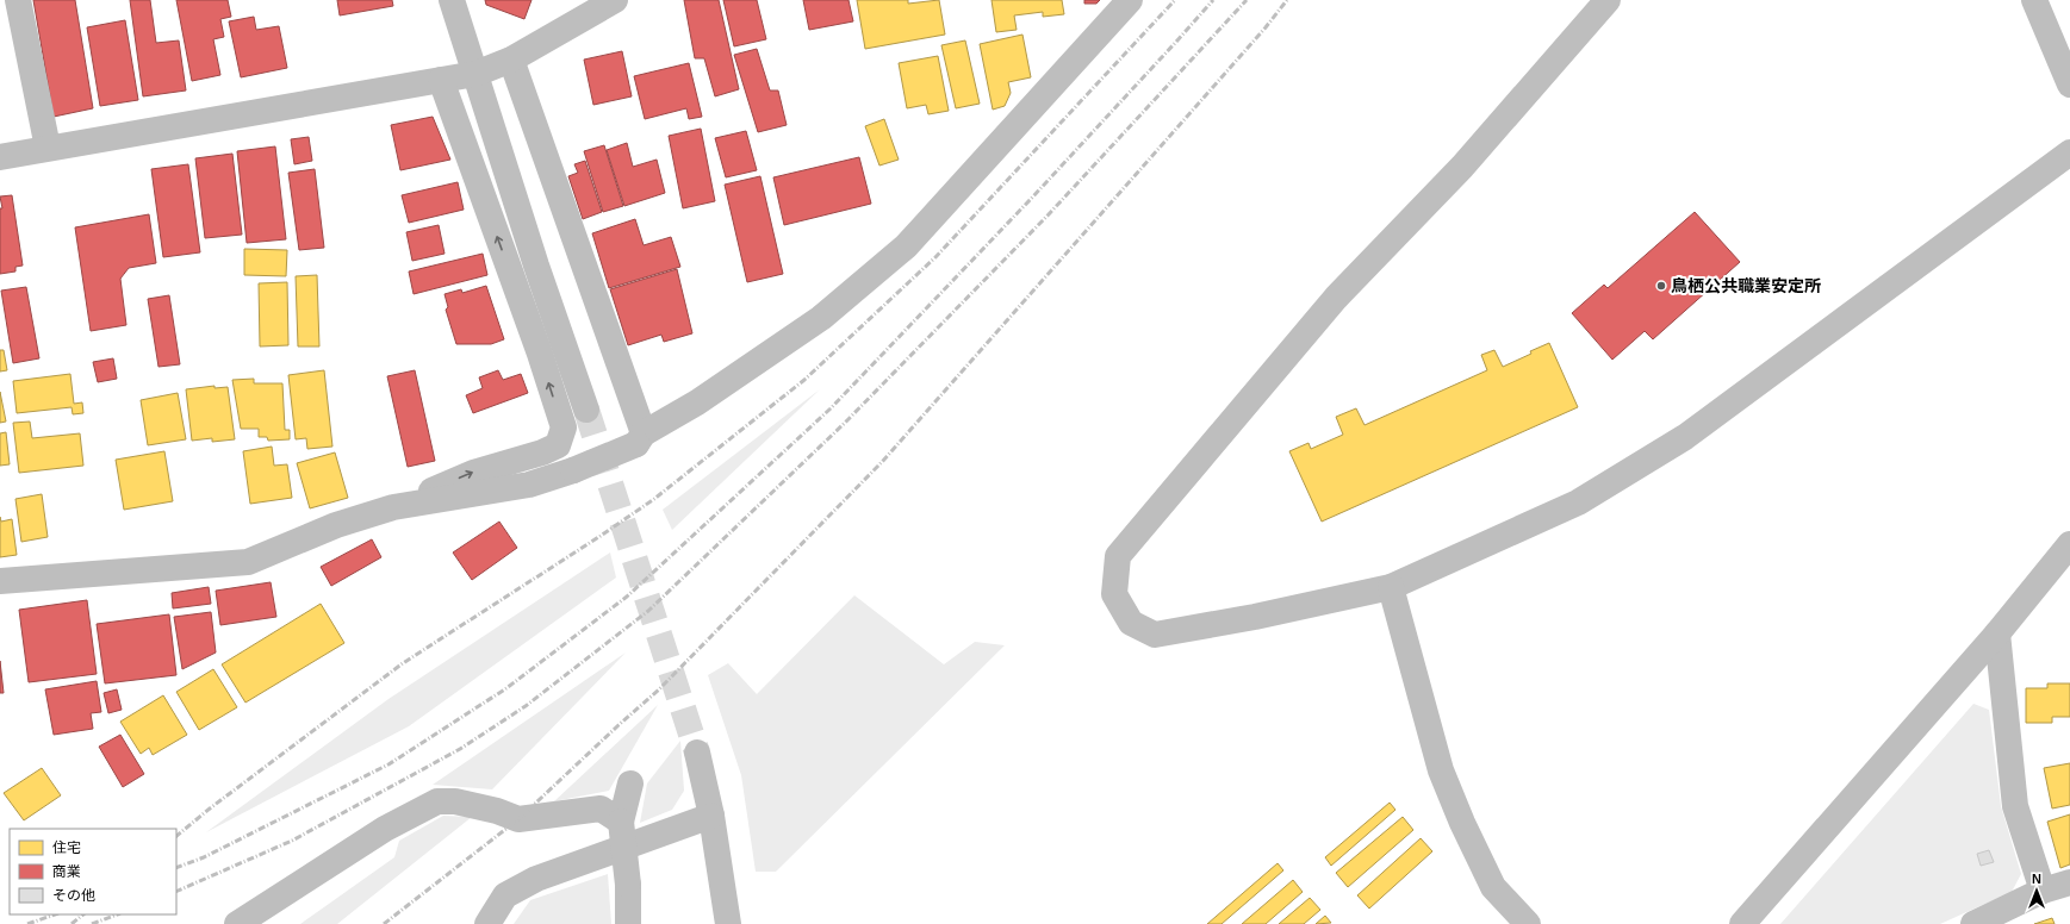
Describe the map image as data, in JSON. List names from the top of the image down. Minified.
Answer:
{"places":["鳥栖公共職業安定所"],"legend":["住宅","商業","その他"],"north":"top"}
